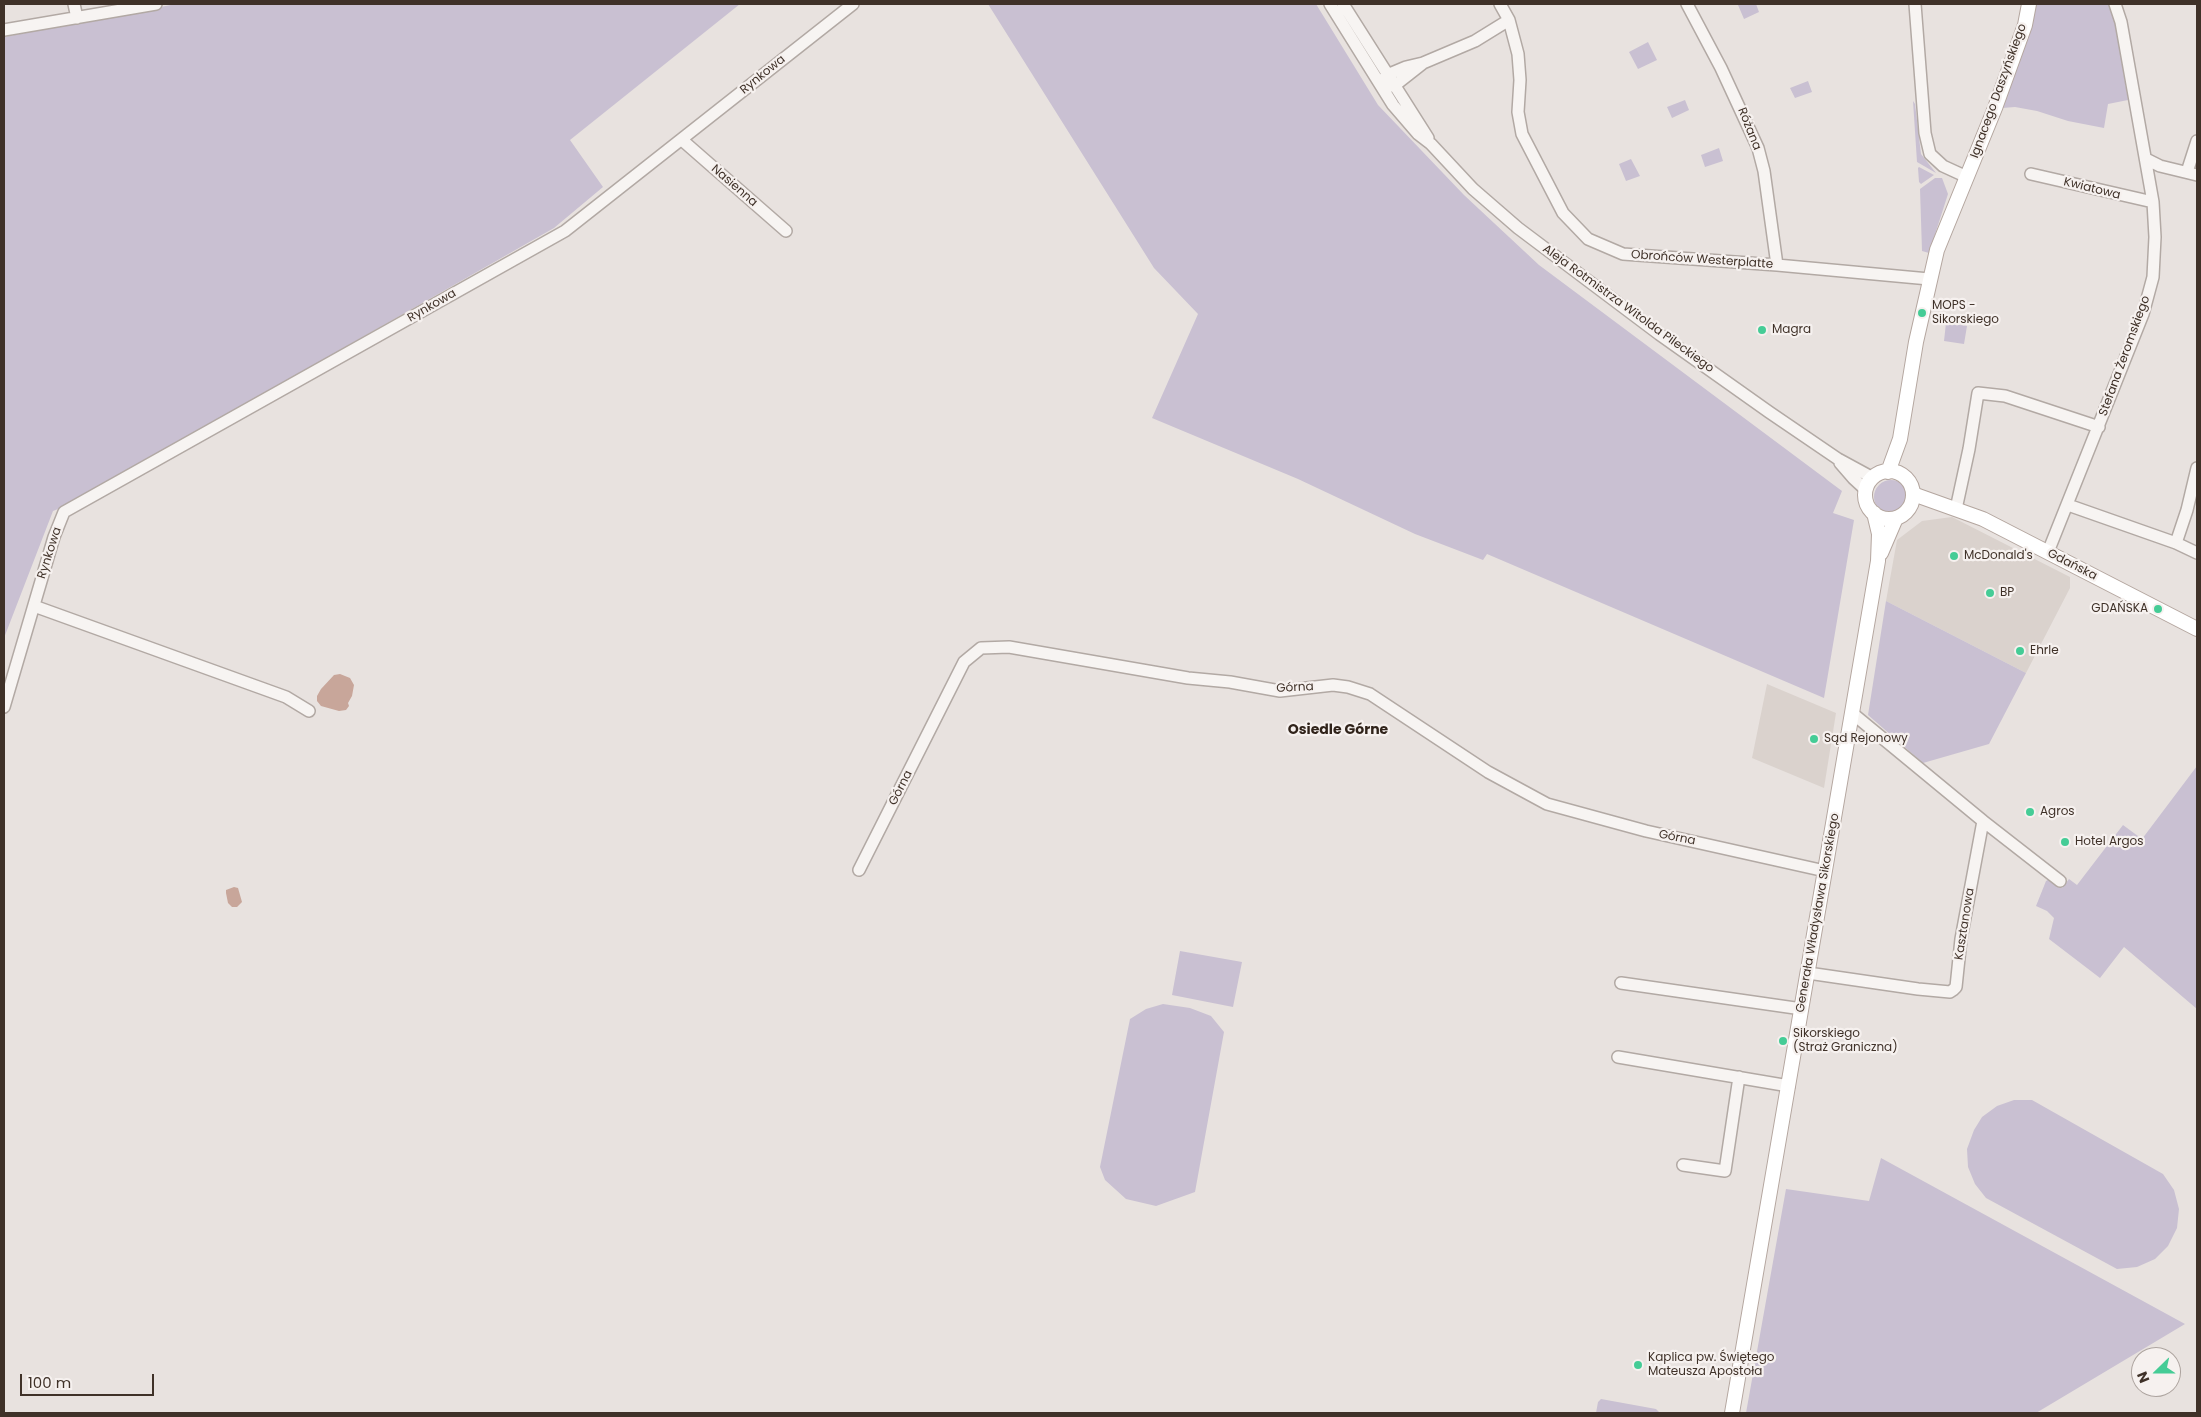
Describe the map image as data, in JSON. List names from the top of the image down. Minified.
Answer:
{"streets":{"main road":["Ignacego Daszyńskiego","Gdańska","Generała Władysława Sikorskiego"],"street":["Rynkowa","Różana","Nasienna","Kwiatowa","Obrońców Westerplatte","Aleja Rotmistrza Witolda Pileckiego","Stefana Żeromskiego","Górna","Kasztanowa"]},"crossings":[["Rynkowa","Nasienna"],["Różana","Obrońców Westerplatte"],["Kwiatowa","Stefana Żeromskiego"],["Aleja Rotmistrza Witolda Pileckiego","Gdańska"],["Aleja Rotmistrza Witolda Pileckiego","Generała Władysława Sikorskiego"],["Stefana Żeromskiego","Gdańska"],["Gdańska","Generała Władysława Sikorskiego"],["Górna","Generała Władysława Sikorskiego"],["Generała Władysława Sikorskiego","Kasztanowa"]],"districts":["Osiedle Górne"],"places":["MOPS - Sikorskiego","Magra","McDonald's","BP","GDAŃSKA","Ehrle","Sąd Rejonowy","Agros","Hotel Argos","Sikorskiego (Straż Graniczna)","Kaplica pw. Świętego Mateusza Apostoła"],"scale_bar":"100 m","north":"left"}
